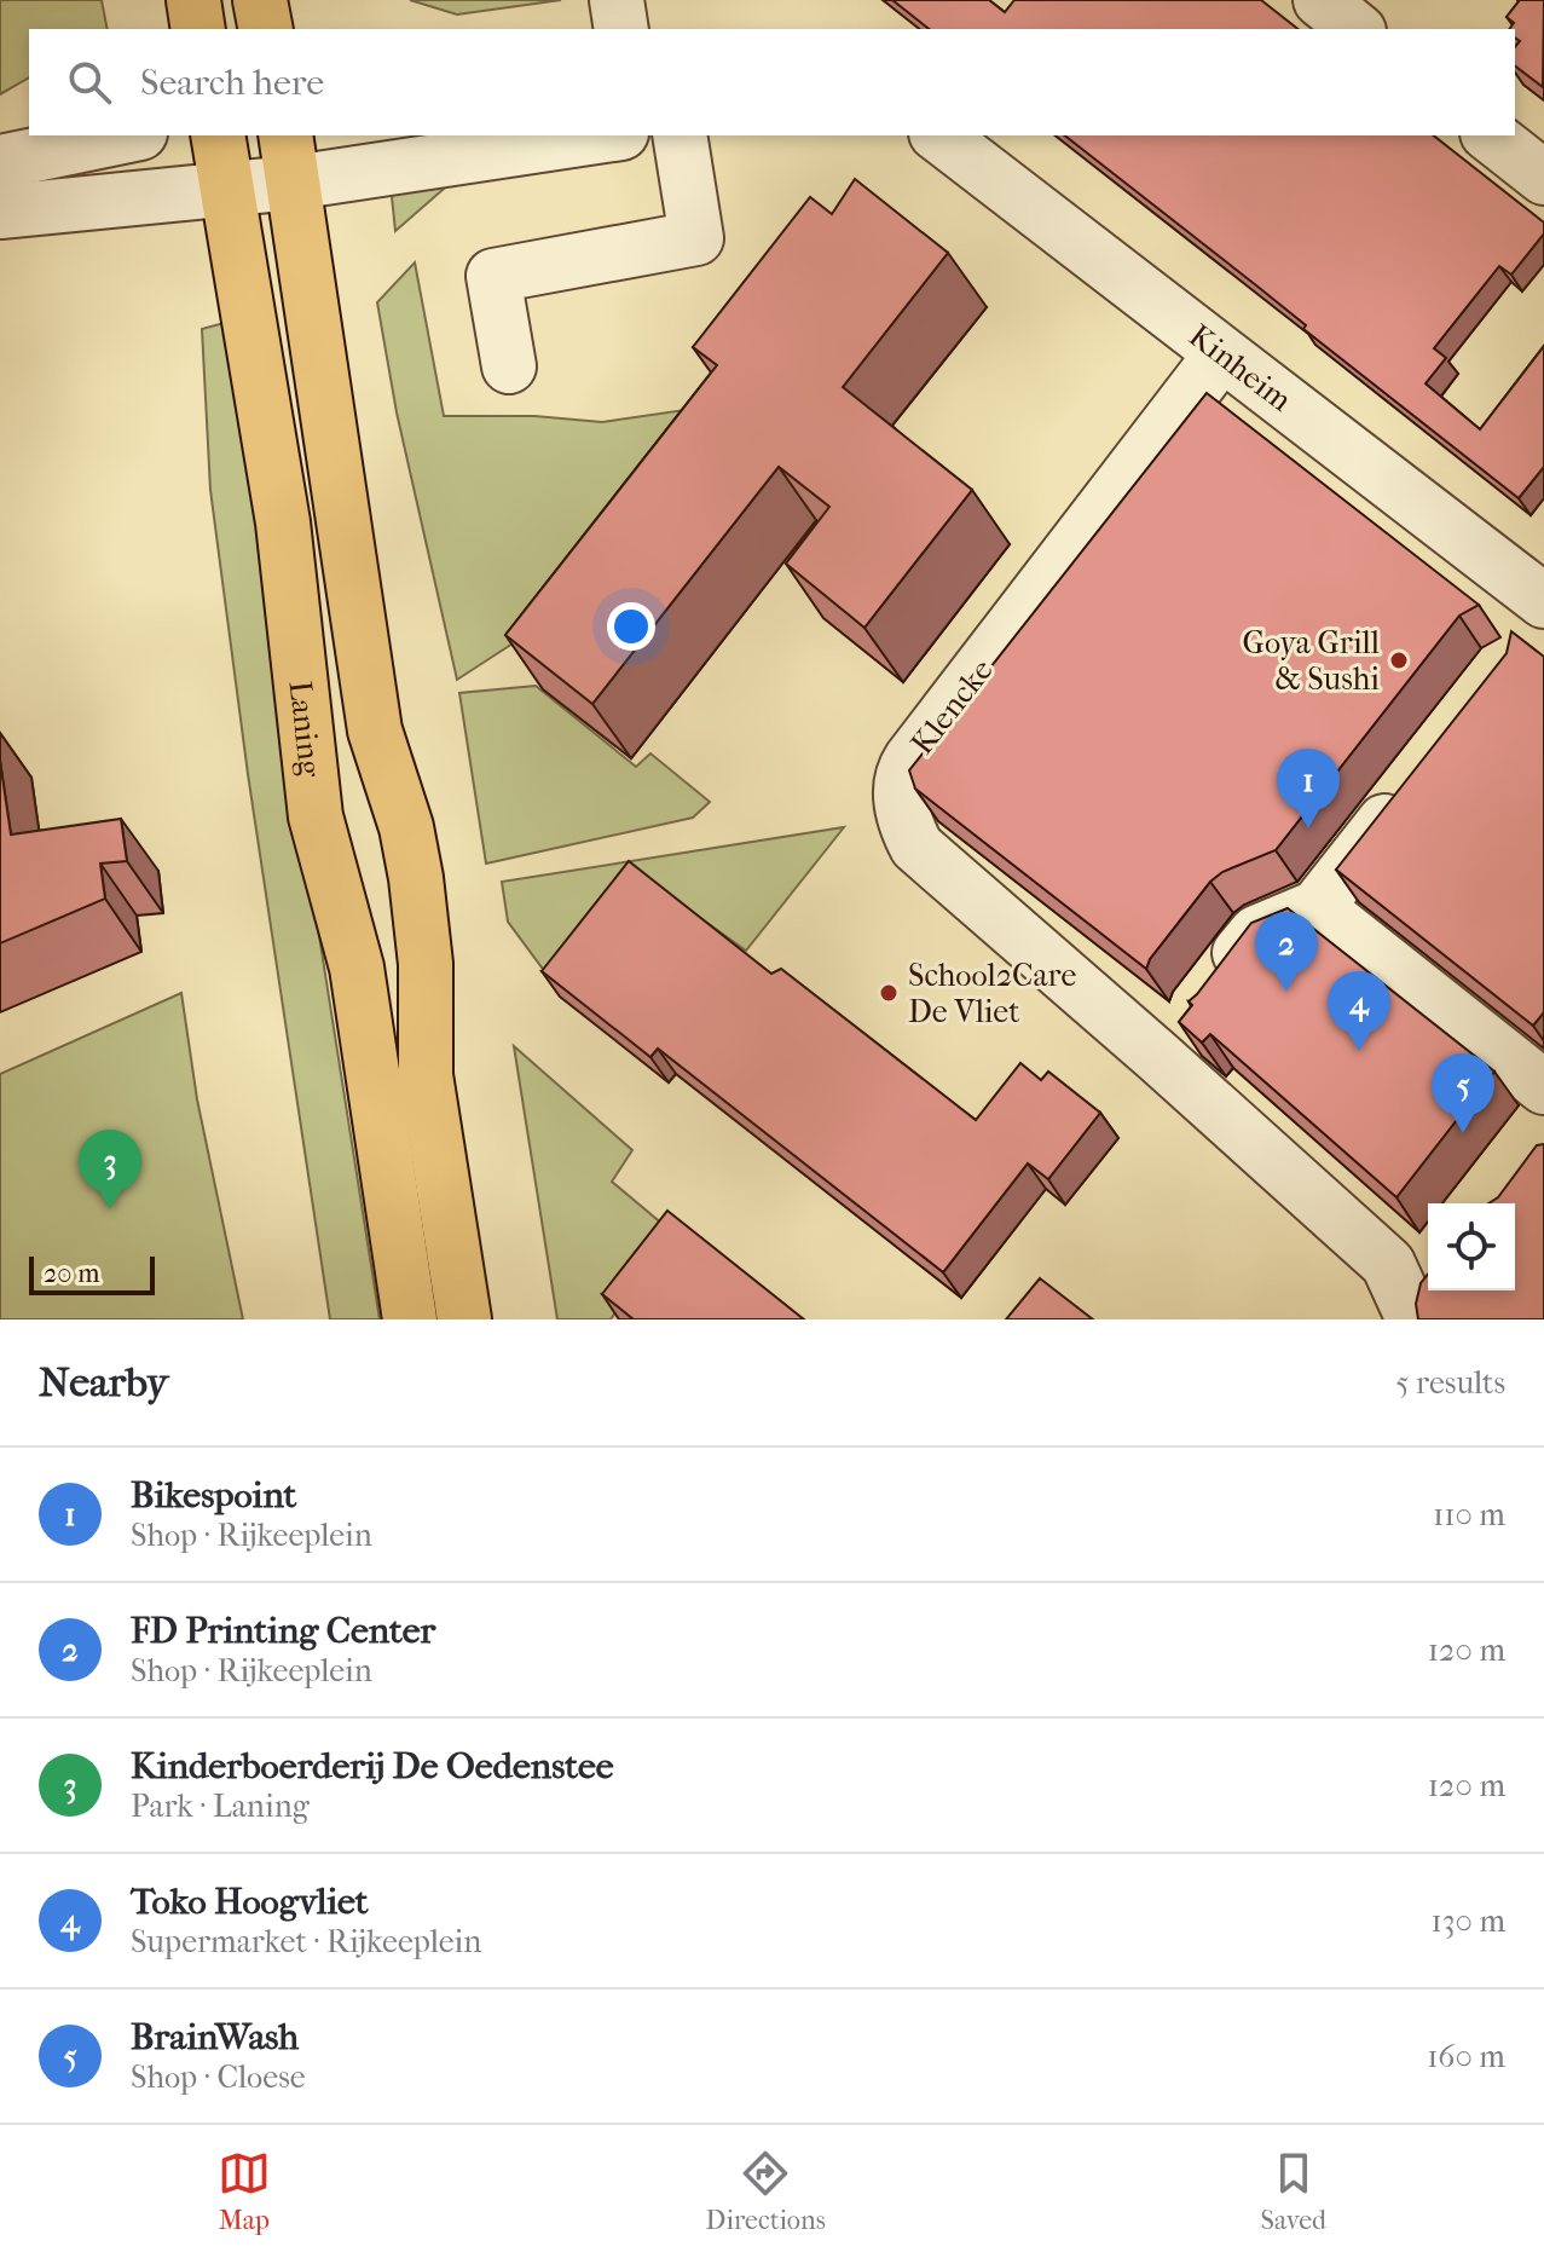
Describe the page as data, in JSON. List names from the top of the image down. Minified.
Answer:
{"streets":{"main road":["Laning"],"street":["Kinheim","Klencke"]},"crossings":[["Kinheim","Klencke"]],"places":["Goya Grill & Sushi","School2Care De Vliet"],"scale_bar":"20 m","page":{"search":"Search here","pins":["1","2","4","5","3"],"scale":"20 m","heading":["Nearby","5 results"],"list":[{"mark":"1","name":"Bikespoint","note":"Shop · Rijkeeplein","value":"110 m"},{"mark":"2","name":"FD Printing Center","note":"Shop · Rijkeeplein","value":"120 m"},{"mark":"3","name":"Kinderboerderij De Oedenstee","note":"Park · Laning","value":"120 m"},{"mark":"4","name":"Toko Hoogvliet","note":"Supermarket · Rijkeeplein","value":"130 m"},{"mark":"5","name":"BrainWash","note":"Shop · Cloese","value":"160 m"}],"nav":["Map","Directions","Saved"]}}
